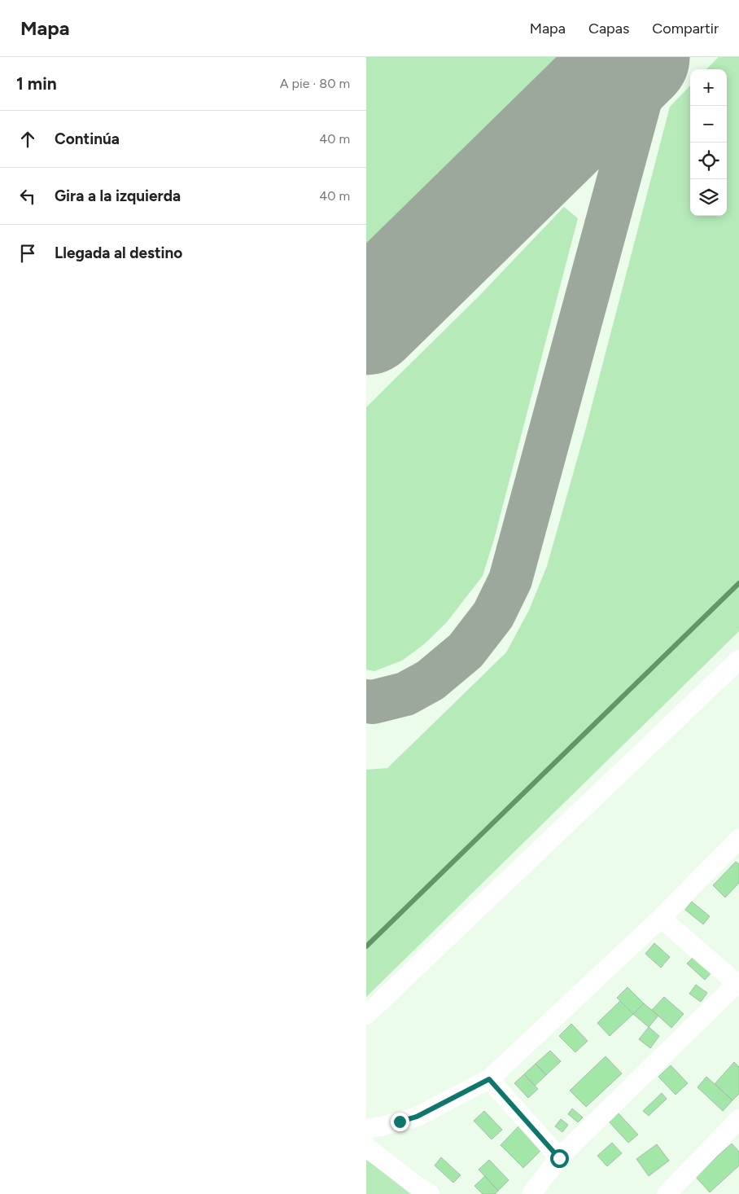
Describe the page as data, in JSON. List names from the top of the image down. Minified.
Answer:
{"page":{"header":"Mapa","nav":["Mapa","Capas","Compartir"],"heading":["1 min","A pie · 80 m"],"map_buttons":["+","−"],"list":[["Continúa","40 m"],["Gira a la izquierda","40 m"],"Llegada al destino"]}}
